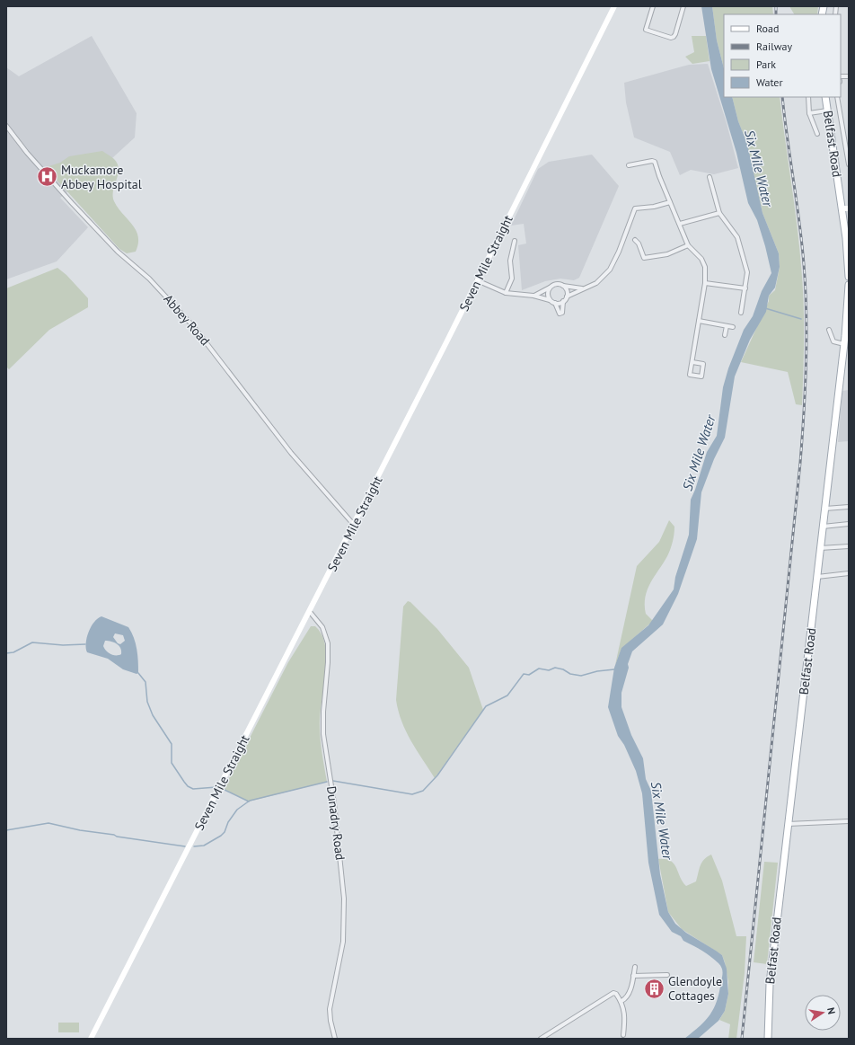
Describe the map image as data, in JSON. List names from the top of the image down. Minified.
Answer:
{"streets":{"main road":["Belfast Road","Seven Mile Straight"],"street":["Abbey Road","Dunadry Road"]},"crossings":[["Seven Mile Straight","Abbey Road"],["Seven Mile Straight","Dunadry Road"]],"water":["Six Mile Water"],"places":{"hospital":["Muckamore Abbey Hospital"],"building":["Glendoyle Cottages"]},"legend":["Road","Railway","Park","Water"],"north":"right"}
